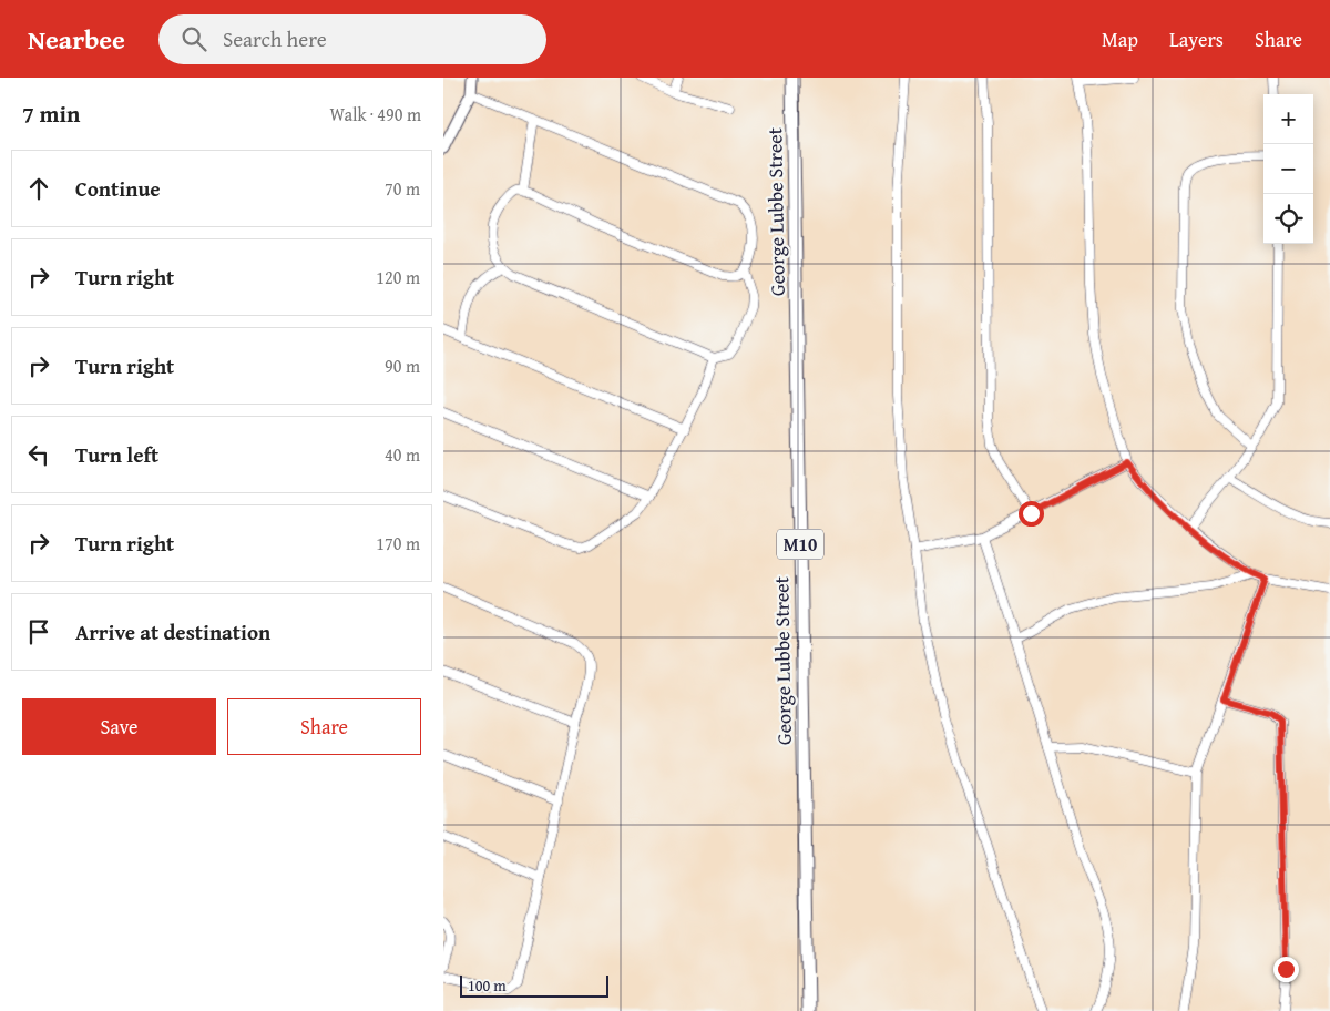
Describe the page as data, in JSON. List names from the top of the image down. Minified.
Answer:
{"streets":{"main road":["George Lubbe Street","M10"]},"scale_bar":"100 m","page":{"header":"Nearbee","search":"Search here","nav":["Map","Layers","Share"],"heading":["7 min","Walk · 490 m"],"map_buttons":["+","−"],"list":[["Continue","70 m"],["Turn right","120 m"],["Turn right","90 m"],["Turn left","40 m"],["Turn right","170 m"],"Arrive at destination"],"buttons":["Save","Share"],"scale":"100 m"}}
